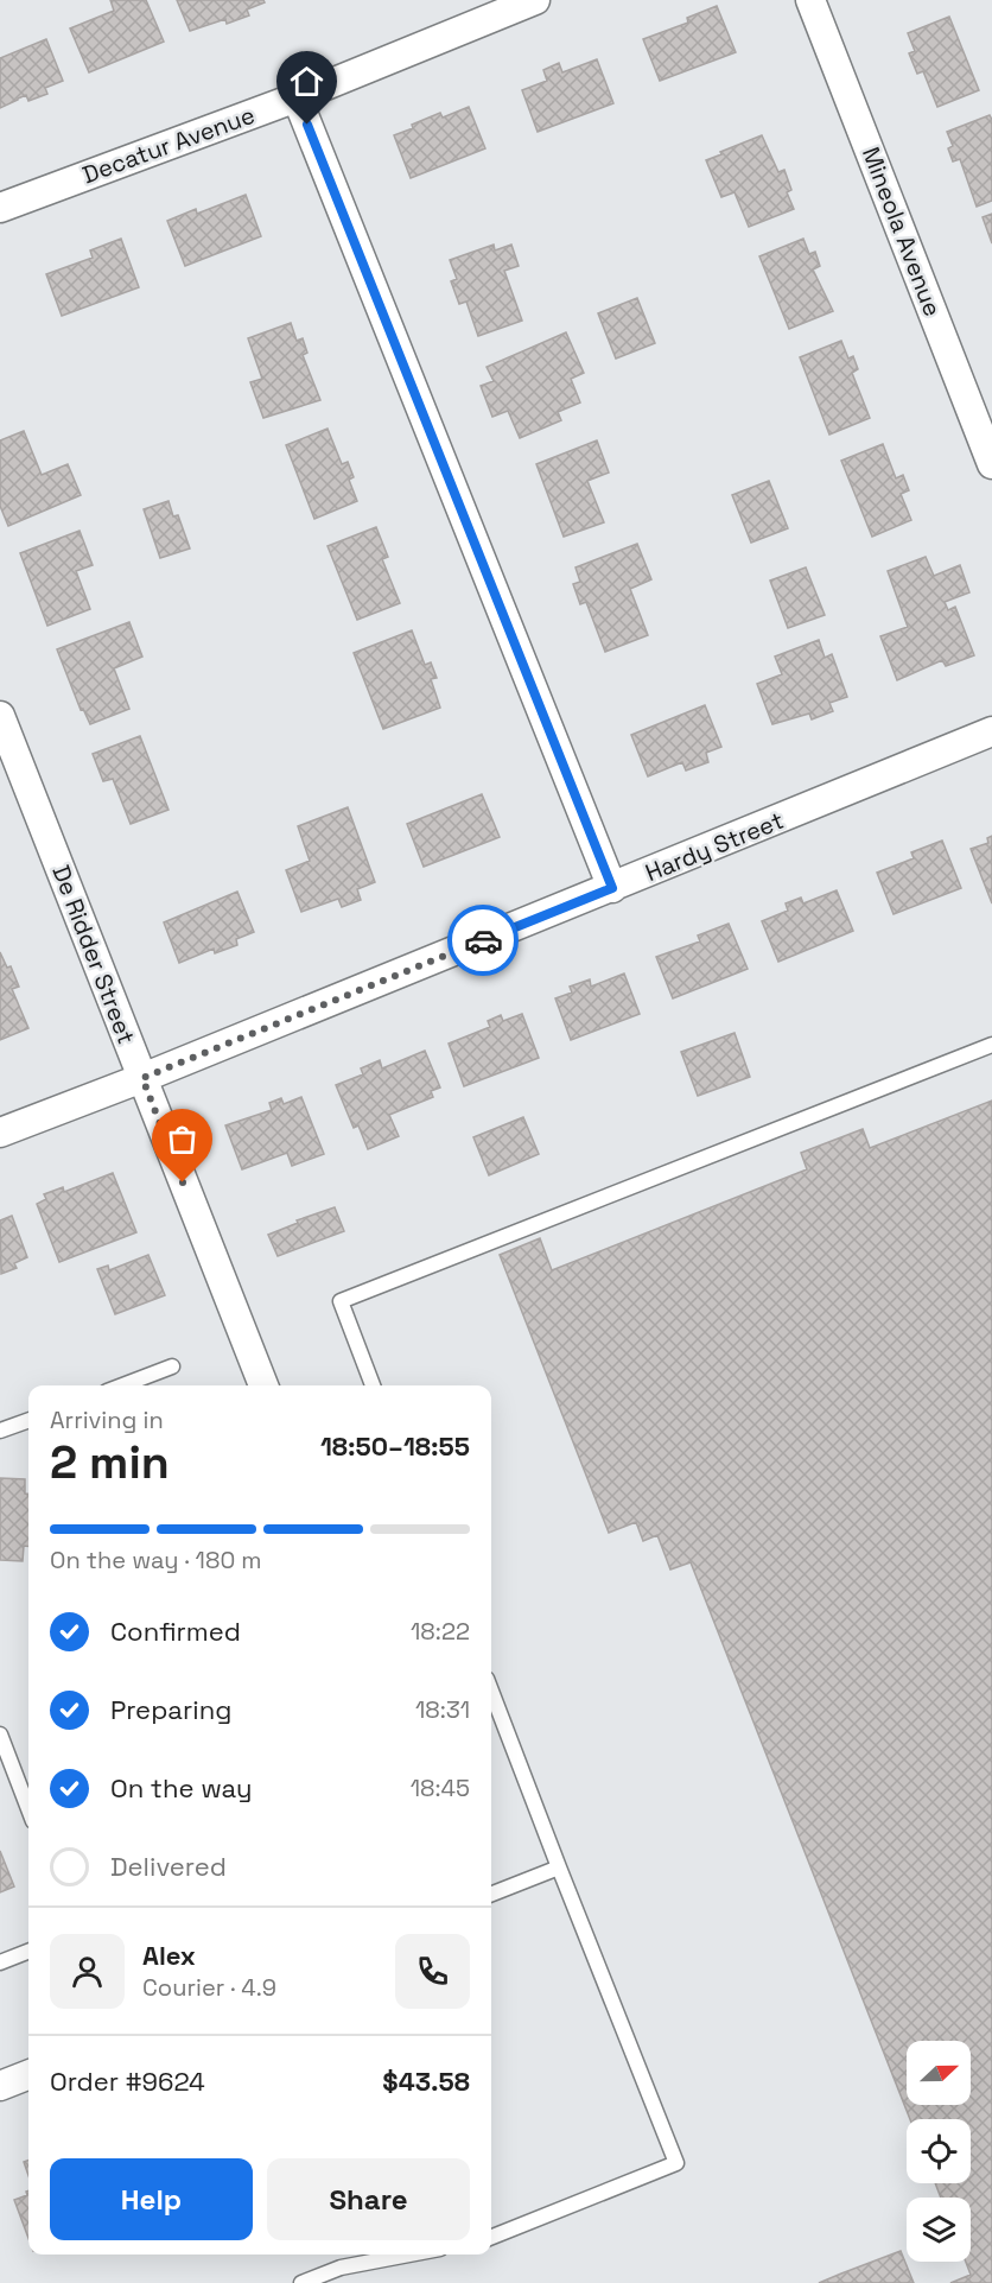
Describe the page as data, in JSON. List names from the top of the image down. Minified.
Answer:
{"streets":{"street":["Decatur Avenue","Mineola Avenue","Hardy Street","De Ridder Street"]},"crossings":[["Hardy Street","De Ridder Street"]],"north":"right","page":{"heading":["2 min","Arriving in","18:50–18:55"],"panel":["Alex","Courier · 4.9","Order #9624","$43.58"],"bar":"On the way · 180 m","list":[["Confirmed","18:22"],["Preparing","18:31"],["On the way","18:45"],"Delivered"],"buttons":["Help","Share"]}}
